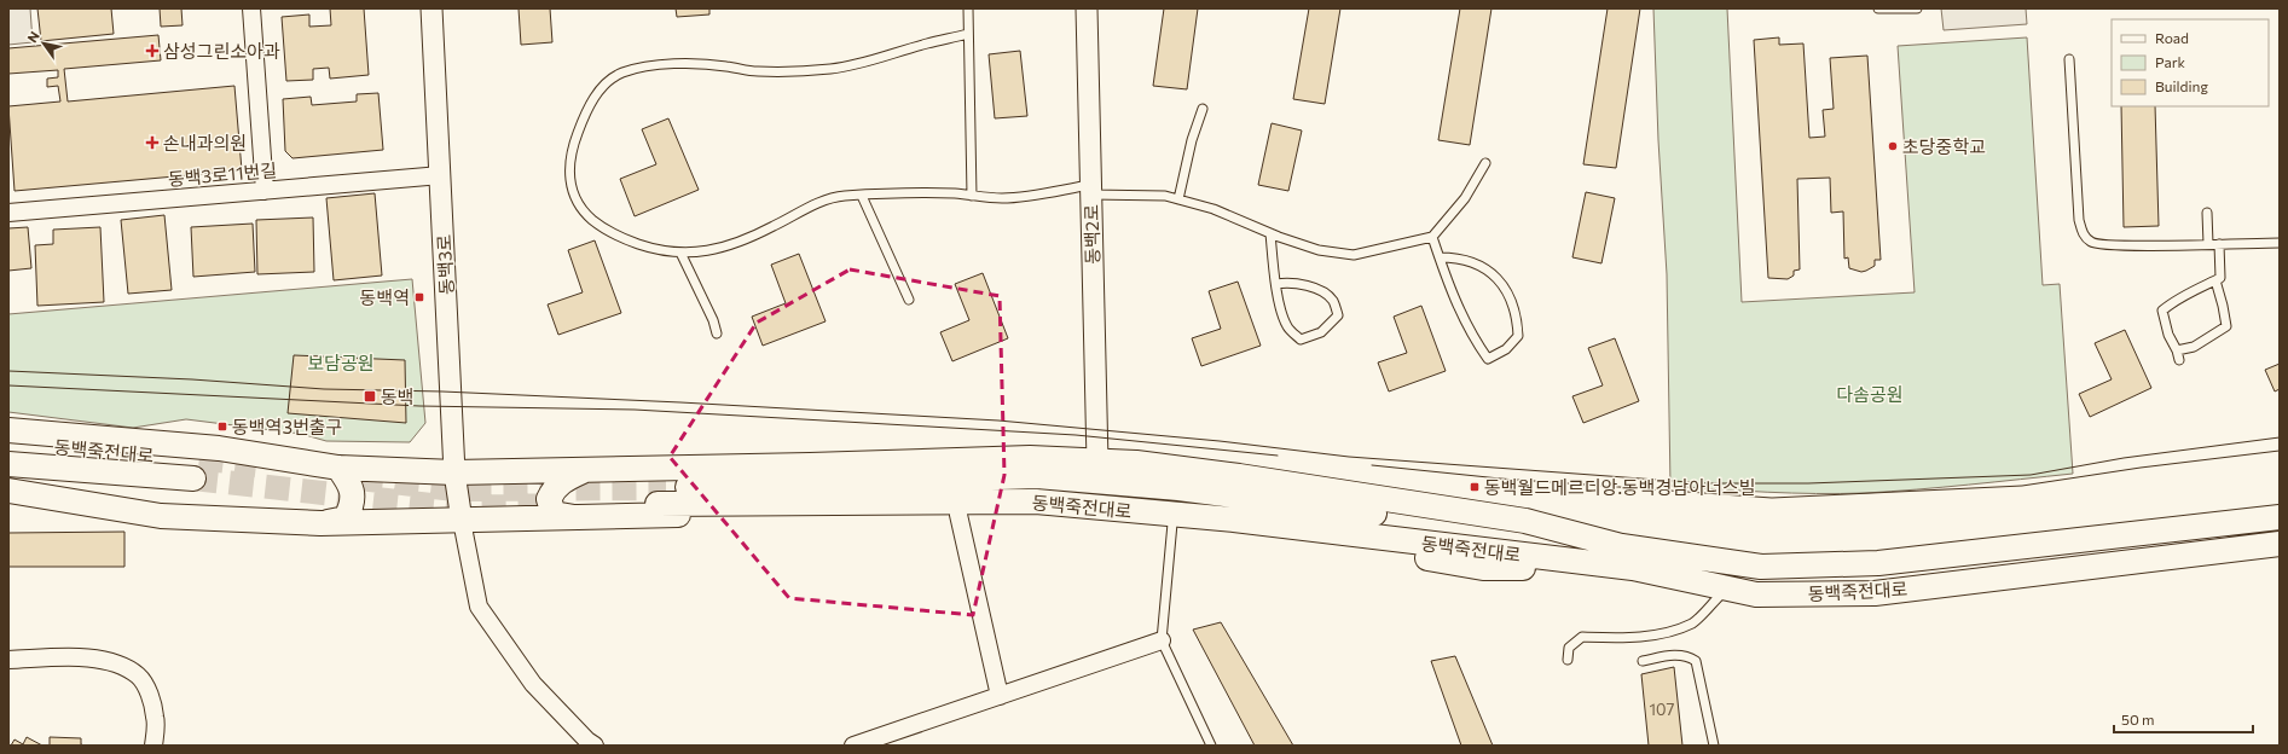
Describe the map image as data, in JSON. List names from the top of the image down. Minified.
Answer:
{"streets":{"main road":["동백죽전대로"],"street":["동백3로11번길","동백2로","동백3로"]},"crossings":[["동백3로11번길","동백3로"]],"parks":["보담공원","다솜공원"],"places":{"health":["삼성그린소아과","손내과의원"],"other":["초당중학교"],"transit":["동백역","동백","동백역3번출구","동백월드메르디앙.동백경남아너스빌"]},"house_numbers":["107"],"legend":["Road","Park","Building"],"scale_bar":"50 m","north":"top left"}
